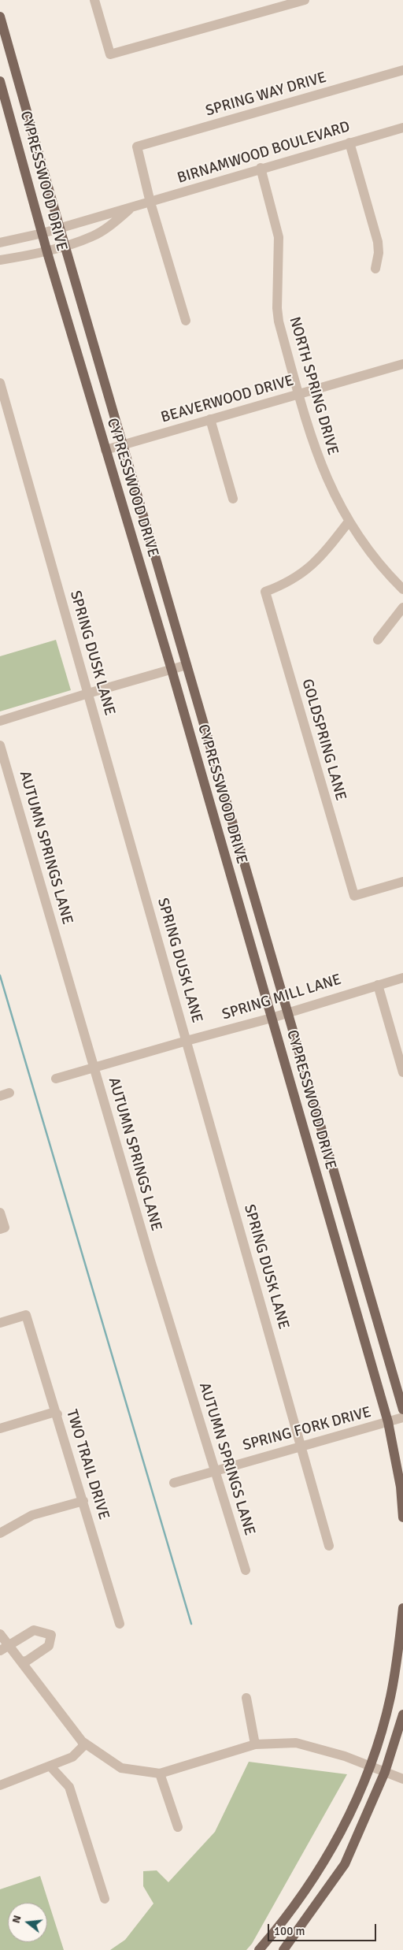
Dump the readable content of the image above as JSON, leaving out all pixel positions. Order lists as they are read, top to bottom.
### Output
{
  "streets": {
    "main road": ["CYPRESSWOOD DRIVE"],
    "street": [
      "SPRING WAY DRIVE",
      "BIRNAMWOOD BOULEVARD",
      "NORTH SPRING DRIVE",
      "BEAVERWOOD DRIVE",
      "SPRING DUSK LANE",
      "GOLDSPRING LANE",
      "AUTUMN SPRINGS LANE",
      "SPRING MILL LANE",
      "SPRING FORK DRIVE",
      "TWO TRAIL DRIVE"
    ]
  },
  "crossings": [
    ["SPRING WAY DRIVE", "BIRNAMWOOD BOULEVARD"],
    ["BIRNAMWOOD BOULEVARD", "CYPRESSWOOD DRIVE"],
    ["BIRNAMWOOD BOULEVARD", "NORTH SPRING DRIVE"],
    ["CYPRESSWOOD DRIVE", "BEAVERWOOD DRIVE"],
    ["CYPRESSWOOD DRIVE", "SPRING MILL LANE"],
    ["CYPRESSWOOD DRIVE", "SPRING FORK DRIVE"],
    ["NORTH SPRING DRIVE", "BEAVERWOOD DRIVE"],
    ["NORTH SPRING DRIVE", "GOLDSPRING LANE"],
    ["SPRING DUSK LANE", "SPRING MILL LANE"],
    ["SPRING DUSK LANE", "SPRING FORK DRIVE"],
    ["AUTUMN SPRINGS LANE", "SPRING MILL LANE"],
    ["AUTUMN SPRINGS LANE", "SPRING FORK DRIVE"]
  ],
  "scale_bar": "100 m",
  "north": "left"
}
